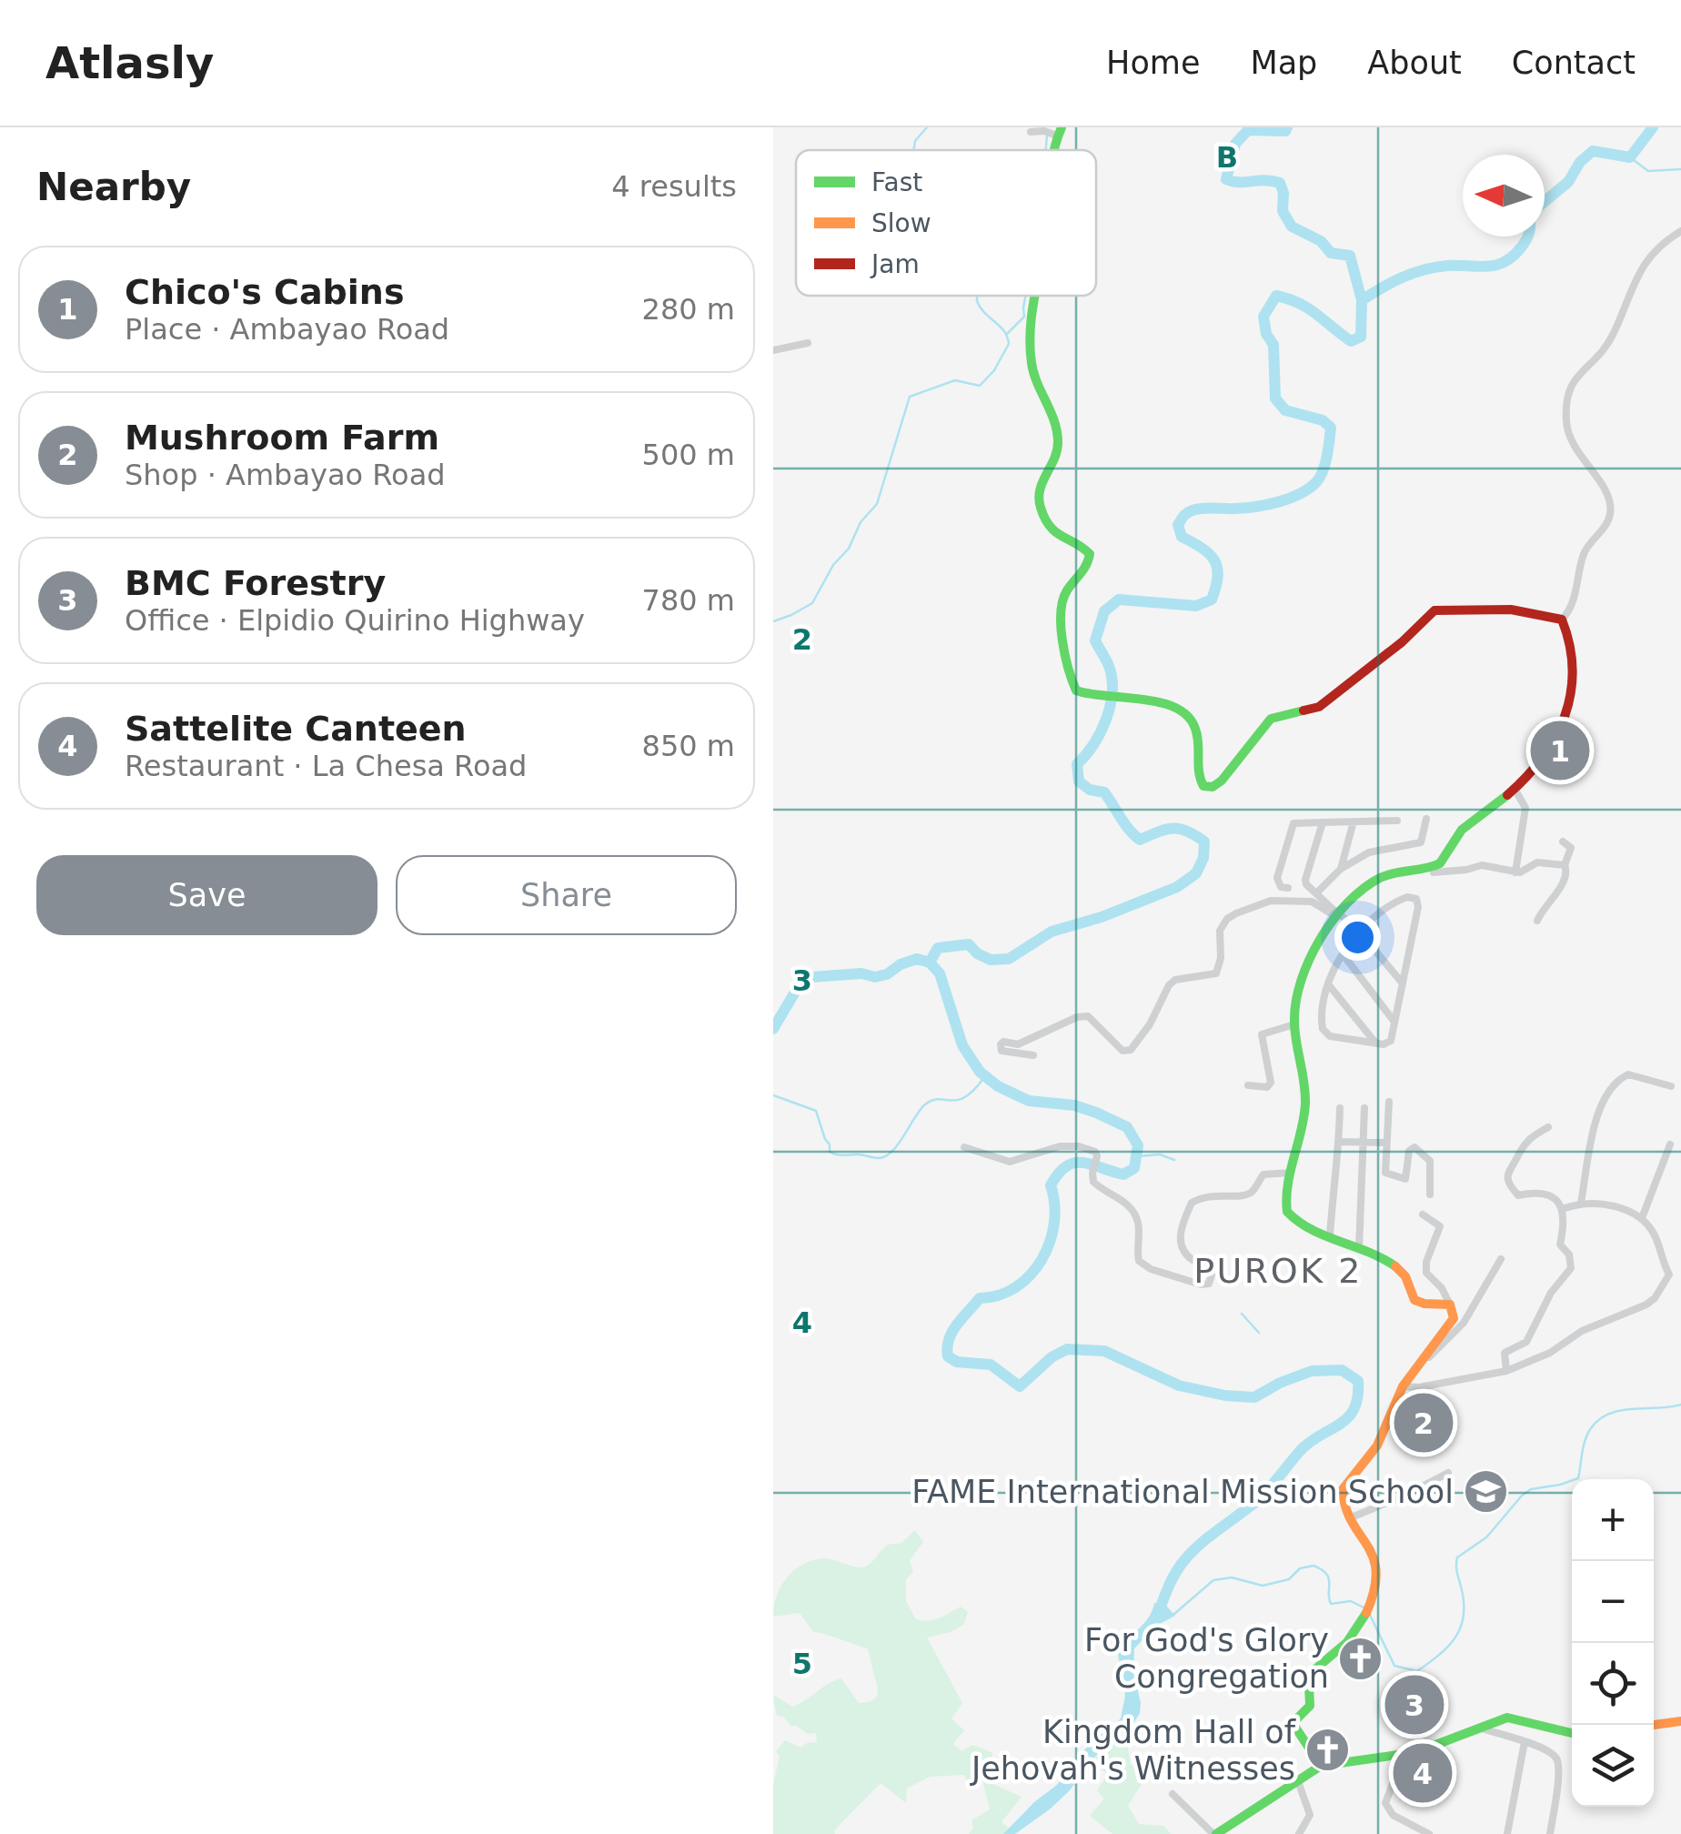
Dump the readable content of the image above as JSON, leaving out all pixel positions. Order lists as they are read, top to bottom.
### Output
{
  "districts": ["PUROK 2"],
  "places": {
    "school or university": ["FAME International Mission School"],
    "church": ["For God's Glory Congregation", "Kingdom Hall of Jehovah's Witnesses"]
  },
  "legend": ["Fast", "Slow", "Jam"],
  "north": "left",
  "page": {
    "header": "Atlasly",
    "nav": [
      "Home",
      "Map",
      "About",
      "Contact"
    ],
    "heading": ["Nearby", "4 results"],
    "list": [
      {
        "mark": "1",
        "name": "Chico's Cabins",
        "note": "Place · Ambayao Road",
        "value": "280 m"
      },
      {
        "mark": "2",
        "name": "Mushroom Farm",
        "note": "Shop · Ambayao Road",
        "value": "500 m"
      },
      {
        "mark": "3",
        "name": "BMC Forestry",
        "note": "Office · Elpidio Quirino Highway",
        "value": "780 m"
      },
      {
        "mark": "4",
        "name": "Sattelite Canteen",
        "note": "Restaurant · La Chesa Road",
        "value": "850 m"
      }
    ],
    "pins": [
      "1",
      "2",
      "3",
      "4"
    ],
    "buttons": ["Save", "Share"],
    "map_buttons": ["+", "−"]
  },
  "grid": {
    "columns": ["B"],
    "rows": [
      "2",
      "3",
      "4",
      "5"
    ]
  }
}
